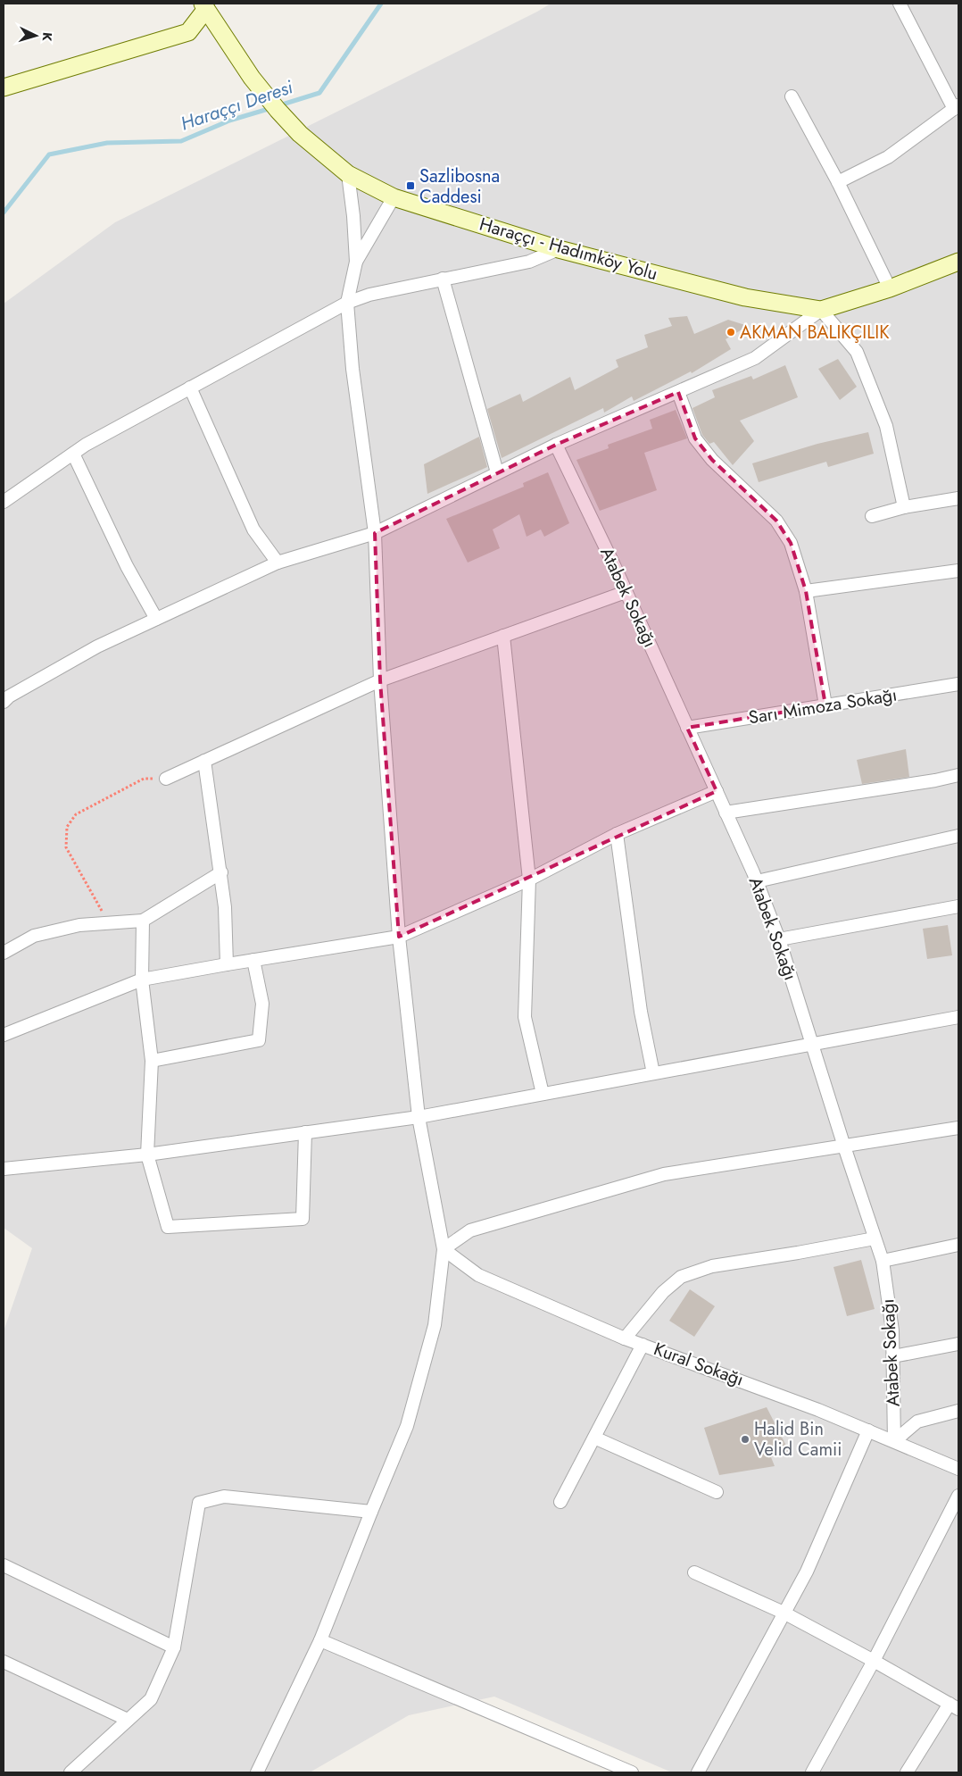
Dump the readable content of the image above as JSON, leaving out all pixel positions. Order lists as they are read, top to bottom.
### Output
{
  "streets": {
    "main road": ["Haraççı - Hadımköy Yolu"],
    "street": ["Atabek Sokağı", "Sarı Mimoza Sokağı", "Kural Sokağı"]
  },
  "crossings": [
    ["Atabek Sokağı", "Sarı Mimoza Sokağı"],
    ["Atabek Sokağı", "Kural Sokağı"]
  ],
  "water": ["Haraççı Deresi"],
  "places": {
    "transit": ["Sazlibosna Caddesi"],
    "other": ["AKMAN BALIKÇILIK", "Halid Bin Velid Camii"]
  },
  "north": "right"
}
